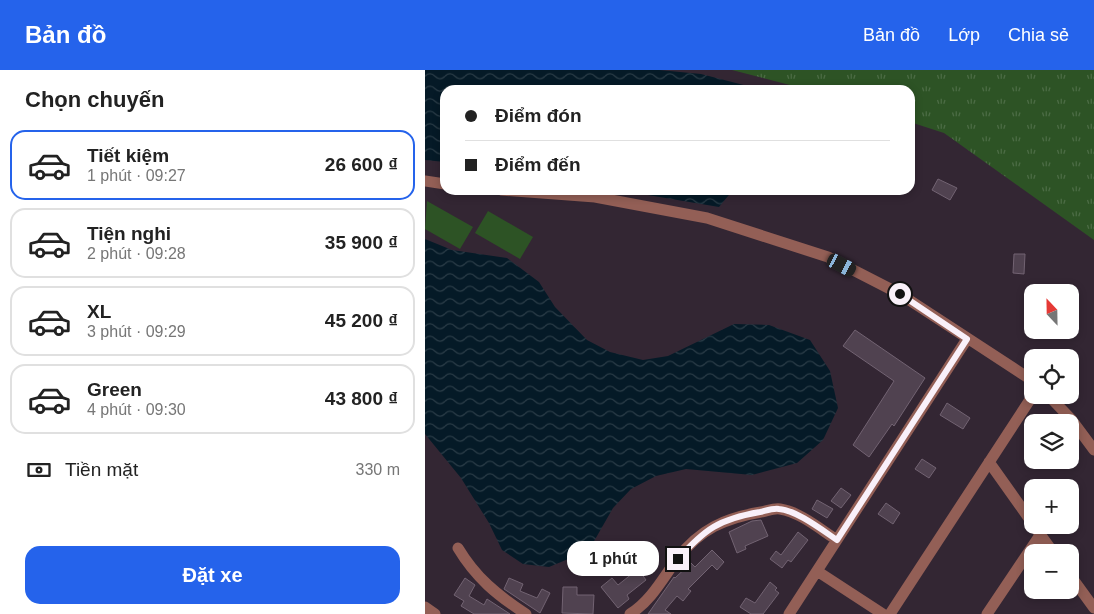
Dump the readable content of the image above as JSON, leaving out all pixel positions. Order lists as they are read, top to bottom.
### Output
{
  "north": "top",
  "page": {
    "header": "Bản đồ",
    "nav": ["Bản đồ", "Lớp", "Chia sẻ"],
    "heading": "Chọn chuyến",
    "banner": ["Điểm đón", "Điểm đến"],
    "list": [
      {
        "name": "Tiết kiệm",
        "note": "1 phút · 09:27",
        "value": "26 600 ₫"
      },
      {
        "name": "Tiện nghi",
        "note": "2 phút · 09:28",
        "value": "35 900 ₫"
      },
      {
        "name": "XL",
        "note": "3 phút · 09:29",
        "value": "45 200 ₫"
      },
      {
        "name": "Green",
        "note": "4 phút · 09:30",
        "value": "43 800 ₫"
      }
    ],
    "map_buttons": ["+", "−"],
    "pay": ["Tiền mặt", "330 m"],
    "buttons": "Đặt xe",
    "bubble": "1 phút"
  }
}
